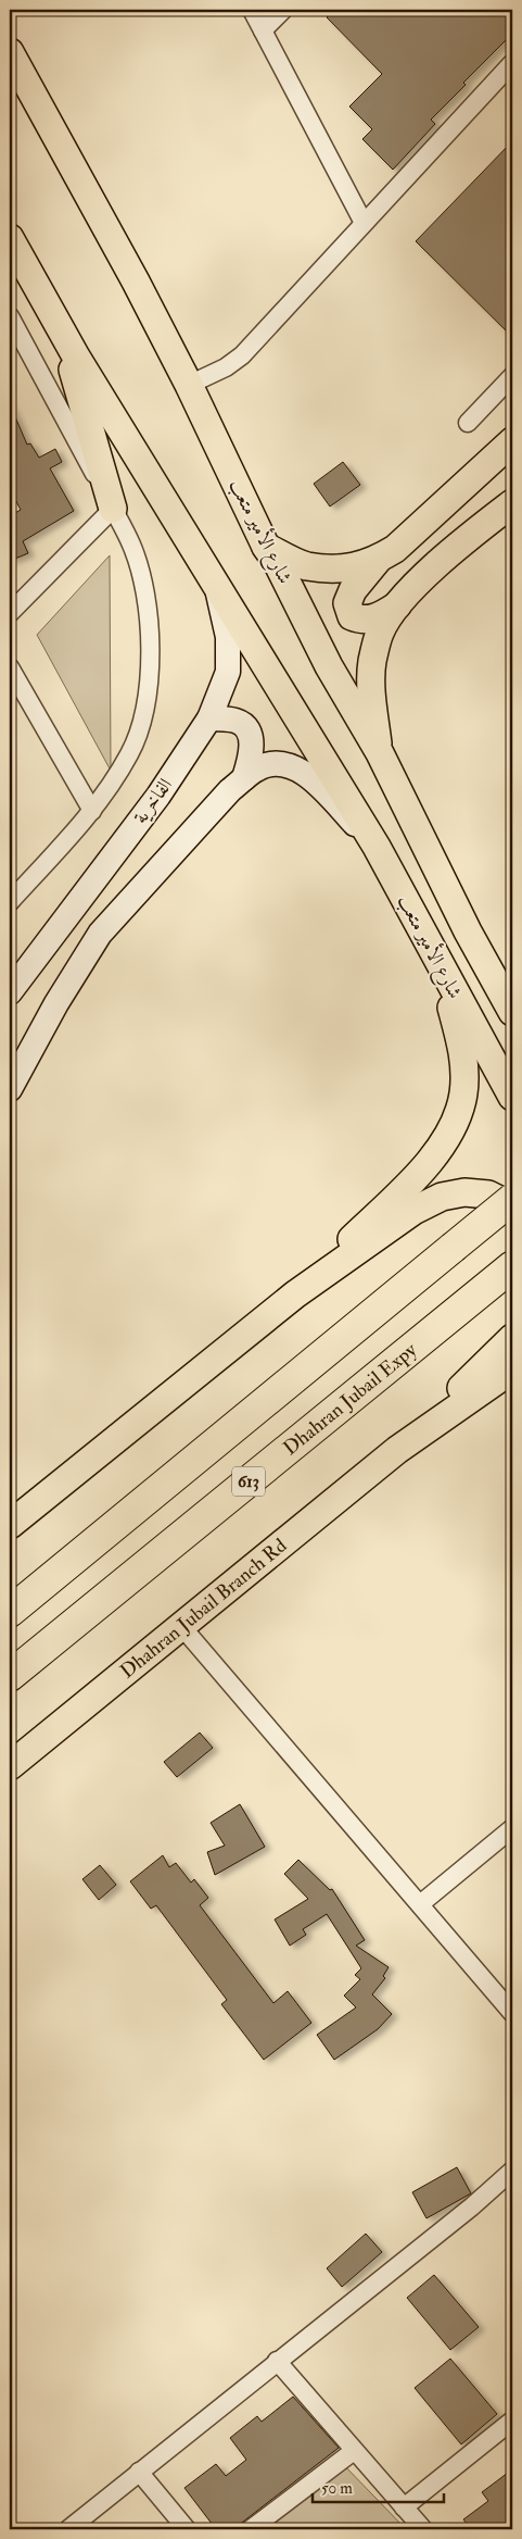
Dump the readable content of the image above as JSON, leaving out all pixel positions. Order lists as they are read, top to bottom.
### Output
{
  "streets": {
    "highway": ["Dhahran Jubail Expy", "613"],
    "main road": ["شارع الأمير متعب", "Dhahran Jubail Branch Rd"],
    "street": ["الفاخرية"]
  },
  "crossings": [
    ["شارع الأمير متعب", "الفاخرية"]
  ],
  "scale_bar": "50 m"
}
